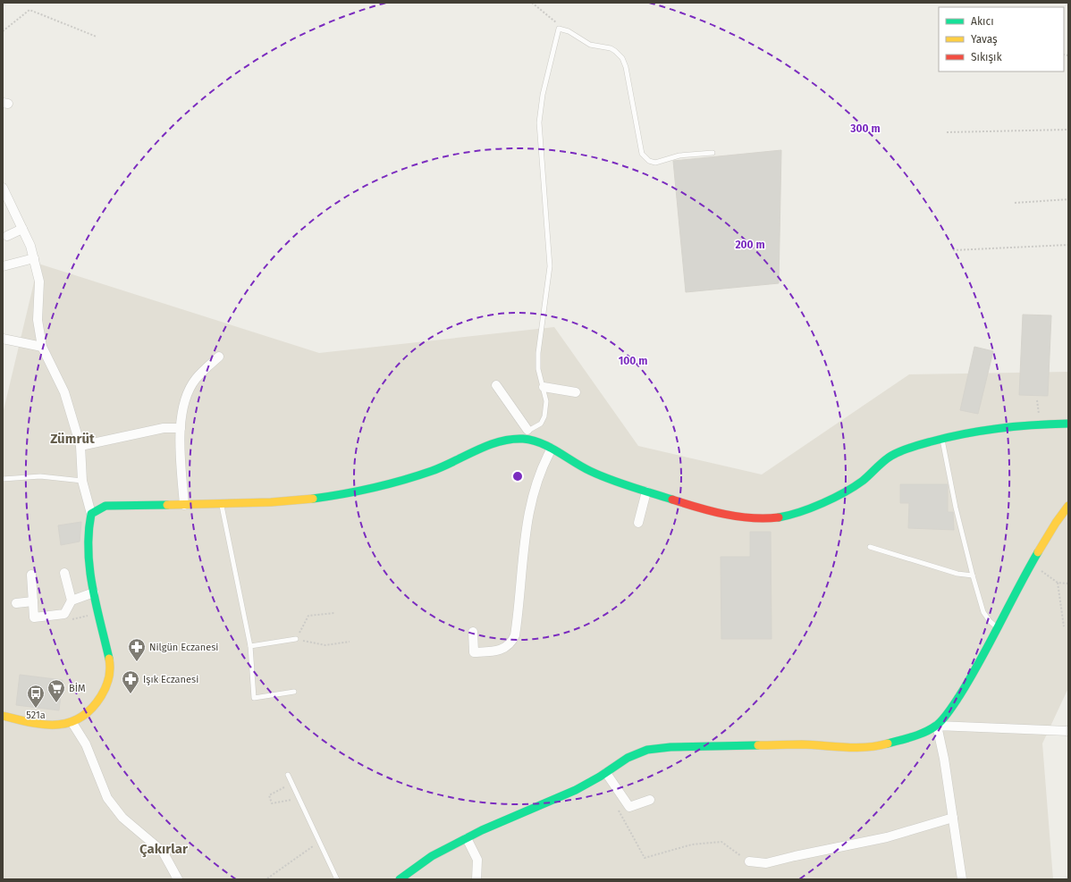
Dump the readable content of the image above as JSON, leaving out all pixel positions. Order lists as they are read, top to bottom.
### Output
{
  "districts": ["Zümrüt", "Çakırlar"],
  "places": {
    "pharmacy": ["Nilgün Eczanesi", "Işık Eczanesi"],
    "supermarket": ["BİM"],
    "bus stop": ["521a"]
  },
  "legend": ["Akıcı", "Yavaş", "Sıkışık"],
  "rings": ["300 m", "200 m", "100 m"]
}
